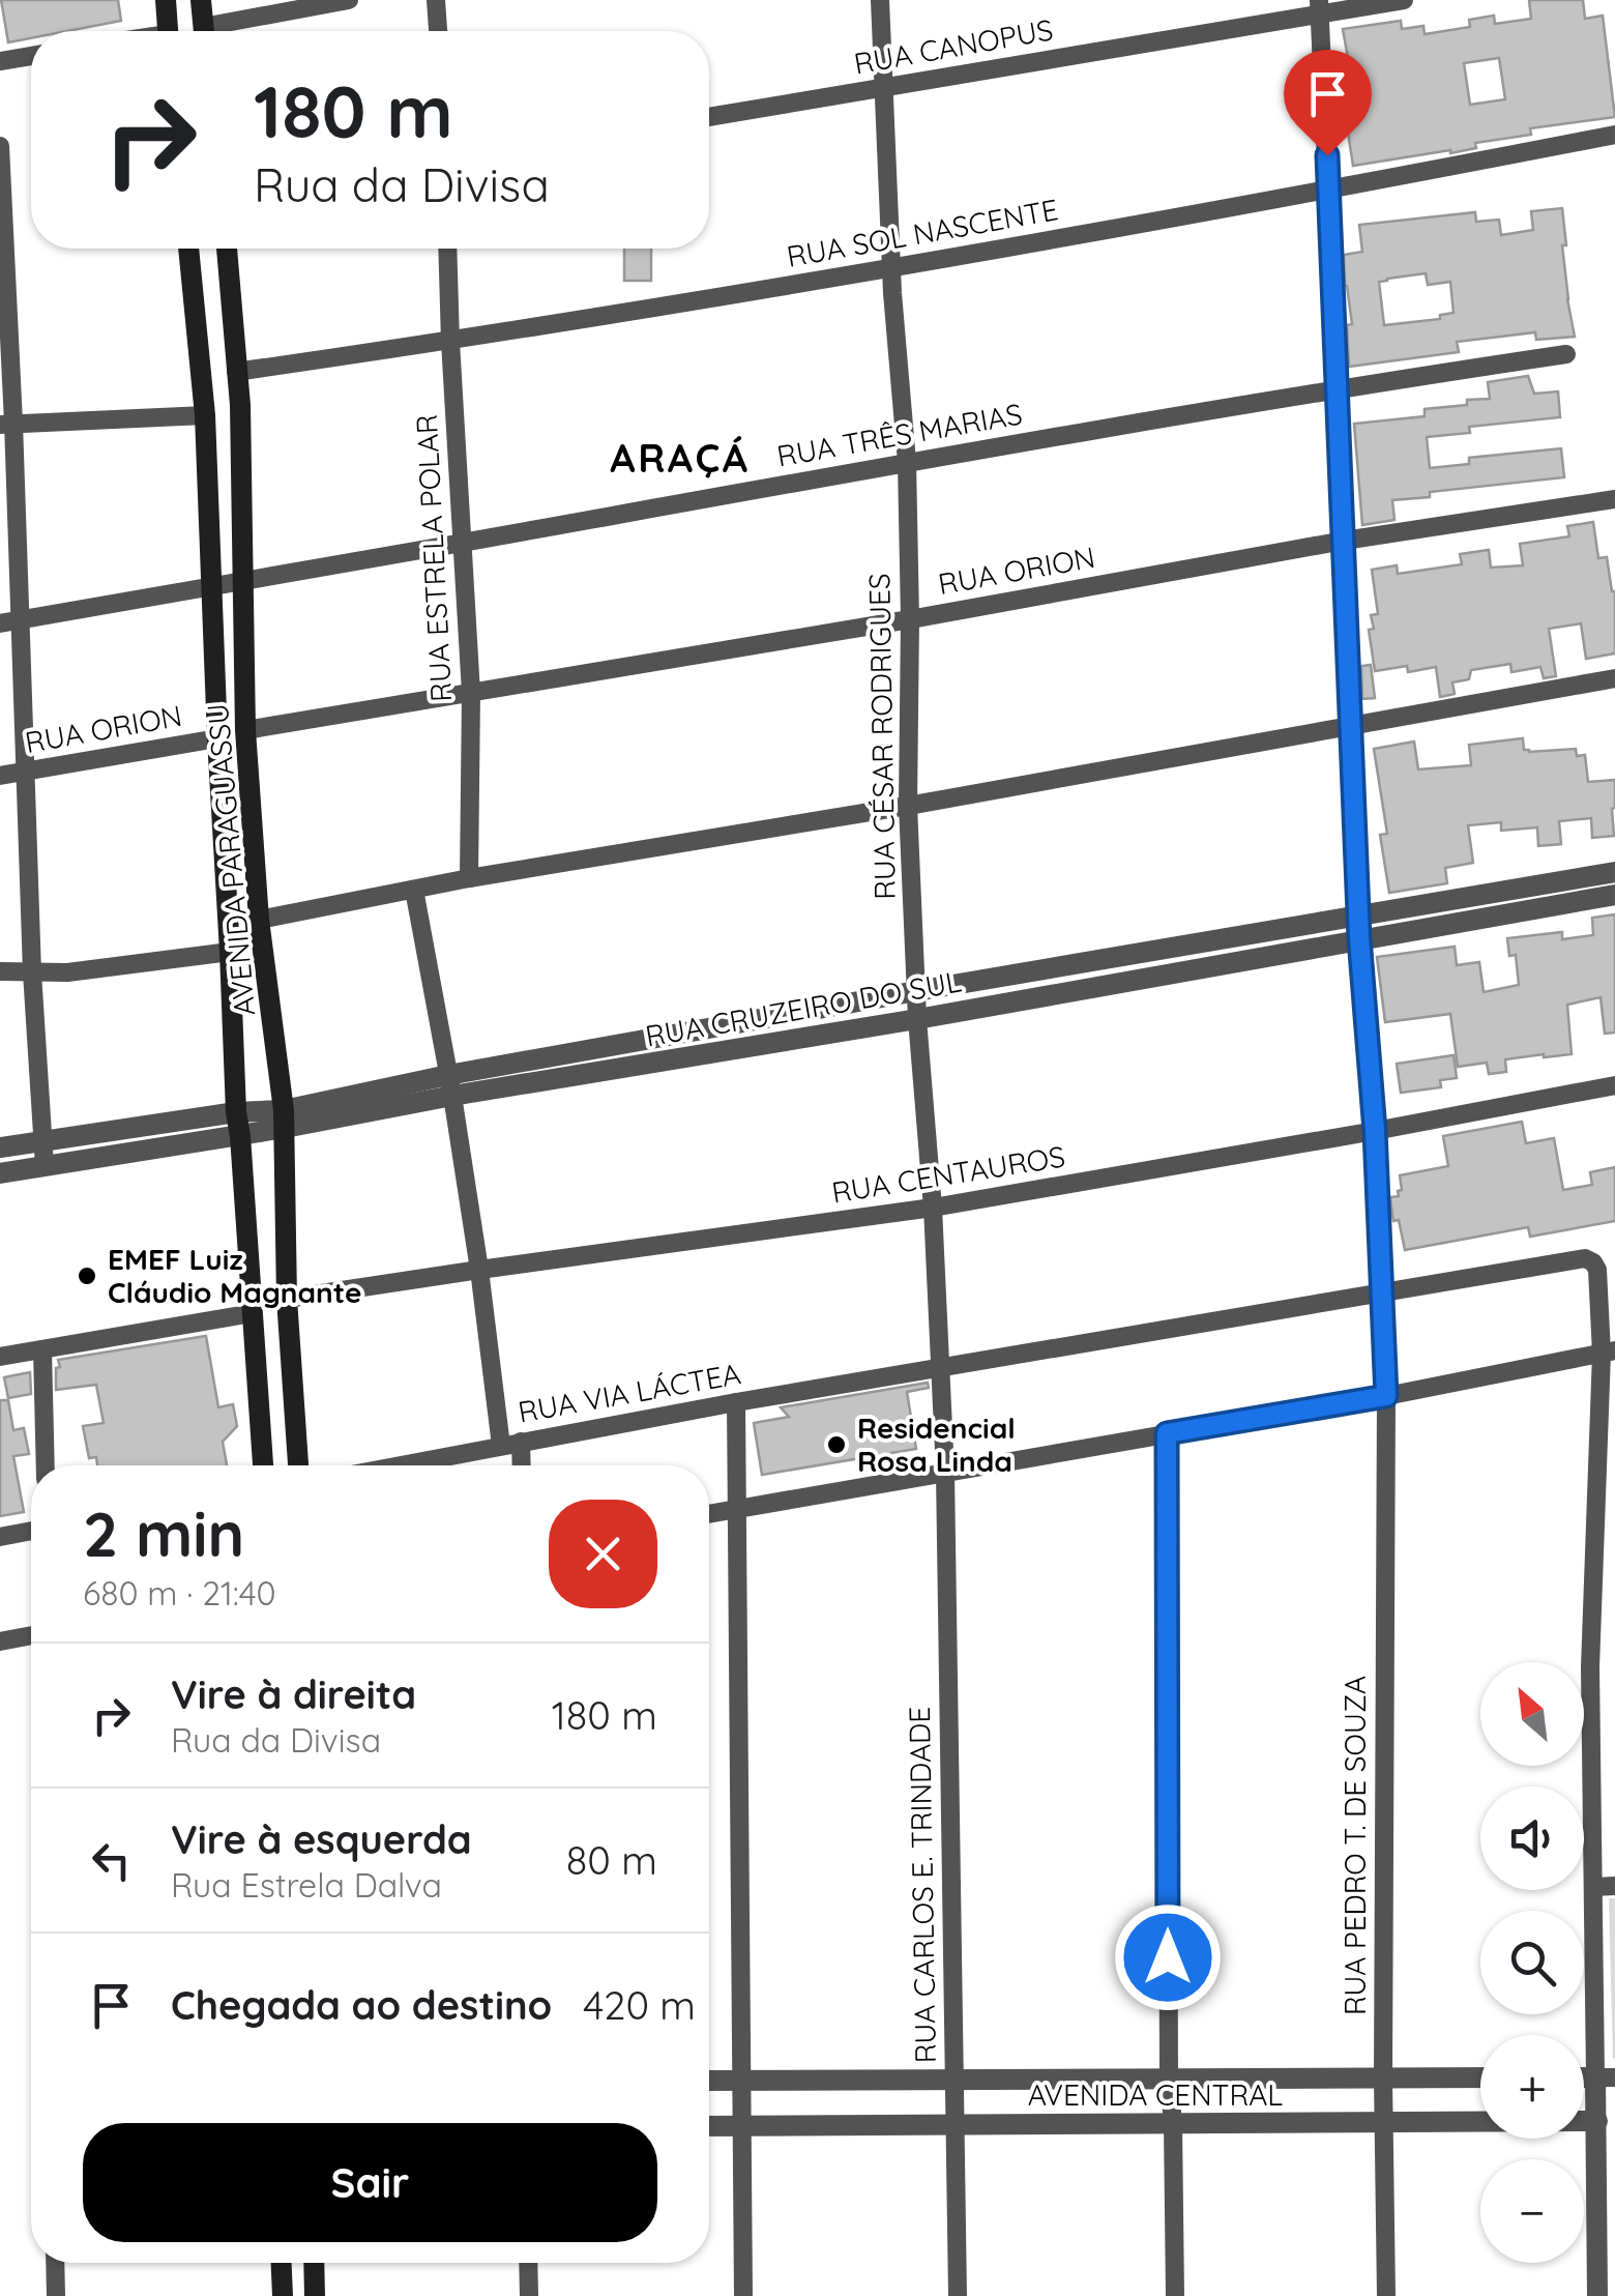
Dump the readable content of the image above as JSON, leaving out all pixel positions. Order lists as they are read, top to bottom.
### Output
{
  "streets": {
    "main road": ["AVENIDA PARAGUASSU"],
    "street": [
      "RUA CANOPUS",
      "RUA SOL NASCENTE",
      "RUA TRÊS MARIAS",
      "RUA ESTRELA POLAR",
      "RUA ORION",
      "RUA CÉSAR RODRIGUES",
      "RUA CRUZEIRO DO SUL",
      "RUA CENTAUROS",
      "RUA VIA LÁCTEA",
      "RUA PEDRO T. DE SOUZA",
      "RUA CARLOS E. TRINDADE",
      "AVENIDA CENTRAL"
    ]
  },
  "crossings": [
    ["RUA CANOPUS", "RUA CÉSAR RODRIGUES"],
    ["RUA CANOPUS", "RUA PEDRO T. DE SOUZA"],
    ["RUA SOL NASCENTE", "RUA ESTRELA POLAR"],
    ["RUA SOL NASCENTE", "RUA CÉSAR RODRIGUES"],
    ["RUA SOL NASCENTE", "AVENIDA PARAGUASSU"],
    ["RUA SOL NASCENTE", "RUA PEDRO T. DE SOUZA"],
    ["RUA TRÊS MARIAS", "RUA ESTRELA POLAR"],
    ["RUA TRÊS MARIAS", "RUA CÉSAR RODRIGUES"],
    ["RUA TRÊS MARIAS", "AVENIDA PARAGUASSU"],
    ["RUA TRÊS MARIAS", "RUA PEDRO T. DE SOUZA"],
    ["RUA ESTRELA POLAR", "RUA ORION"],
    ["RUA ORION", "RUA CÉSAR RODRIGUES"],
    ["RUA ORION", "AVENIDA PARAGUASSU"],
    ["RUA ORION", "RUA PEDRO T. DE SOUZA"],
    ["RUA CÉSAR RODRIGUES", "RUA CRUZEIRO DO SUL"],
    ["RUA CÉSAR RODRIGUES", "RUA CENTAUROS"],
    ["RUA CÉSAR RODRIGUES", "RUA VIA LÁCTEA"],
    ["RUA CÉSAR RODRIGUES", "RUA CARLOS E. TRINDADE"],
    ["AVENIDA PARAGUASSU", "RUA CRUZEIRO DO SUL"],
    ["AVENIDA PARAGUASSU", "RUA CENTAUROS"],
    ["RUA CRUZEIRO DO SUL", "RUA PEDRO T. DE SOUZA"],
    ["RUA CENTAUROS", "RUA PEDRO T. DE SOUZA"],
    ["RUA VIA LÁCTEA", "RUA PEDRO T. DE SOUZA"],
    ["RUA PEDRO T. DE SOUZA", "AVENIDA CENTRAL"],
    ["RUA CARLOS E. TRINDADE", "AVENIDA CENTRAL"]
  ],
  "districts": ["ARAÇÁ"],
  "places": ["EMEF Luiz Cláudio Magnante", "Residencial Rosa Linda"],
  "north": "top left",
  "page": {
    "turn": ["180 m", "Rua da Divisa"],
    "heading": ["2 min", "680 m · 21:40"],
    "list": [
      {
        "name": "Vire à direita",
        "note": "Rua da Divisa",
        "value": "180 m"
      },
      {
        "name": "Vire à esquerda",
        "note": "Rua Estrela Dalva",
        "value": "80 m"
      },
      {
        "name": "Chegada ao destino",
        "value": "420 m"
      }
    ],
    "map_buttons": ["+", "−"],
    "buttons": "Sair"
  }
}
